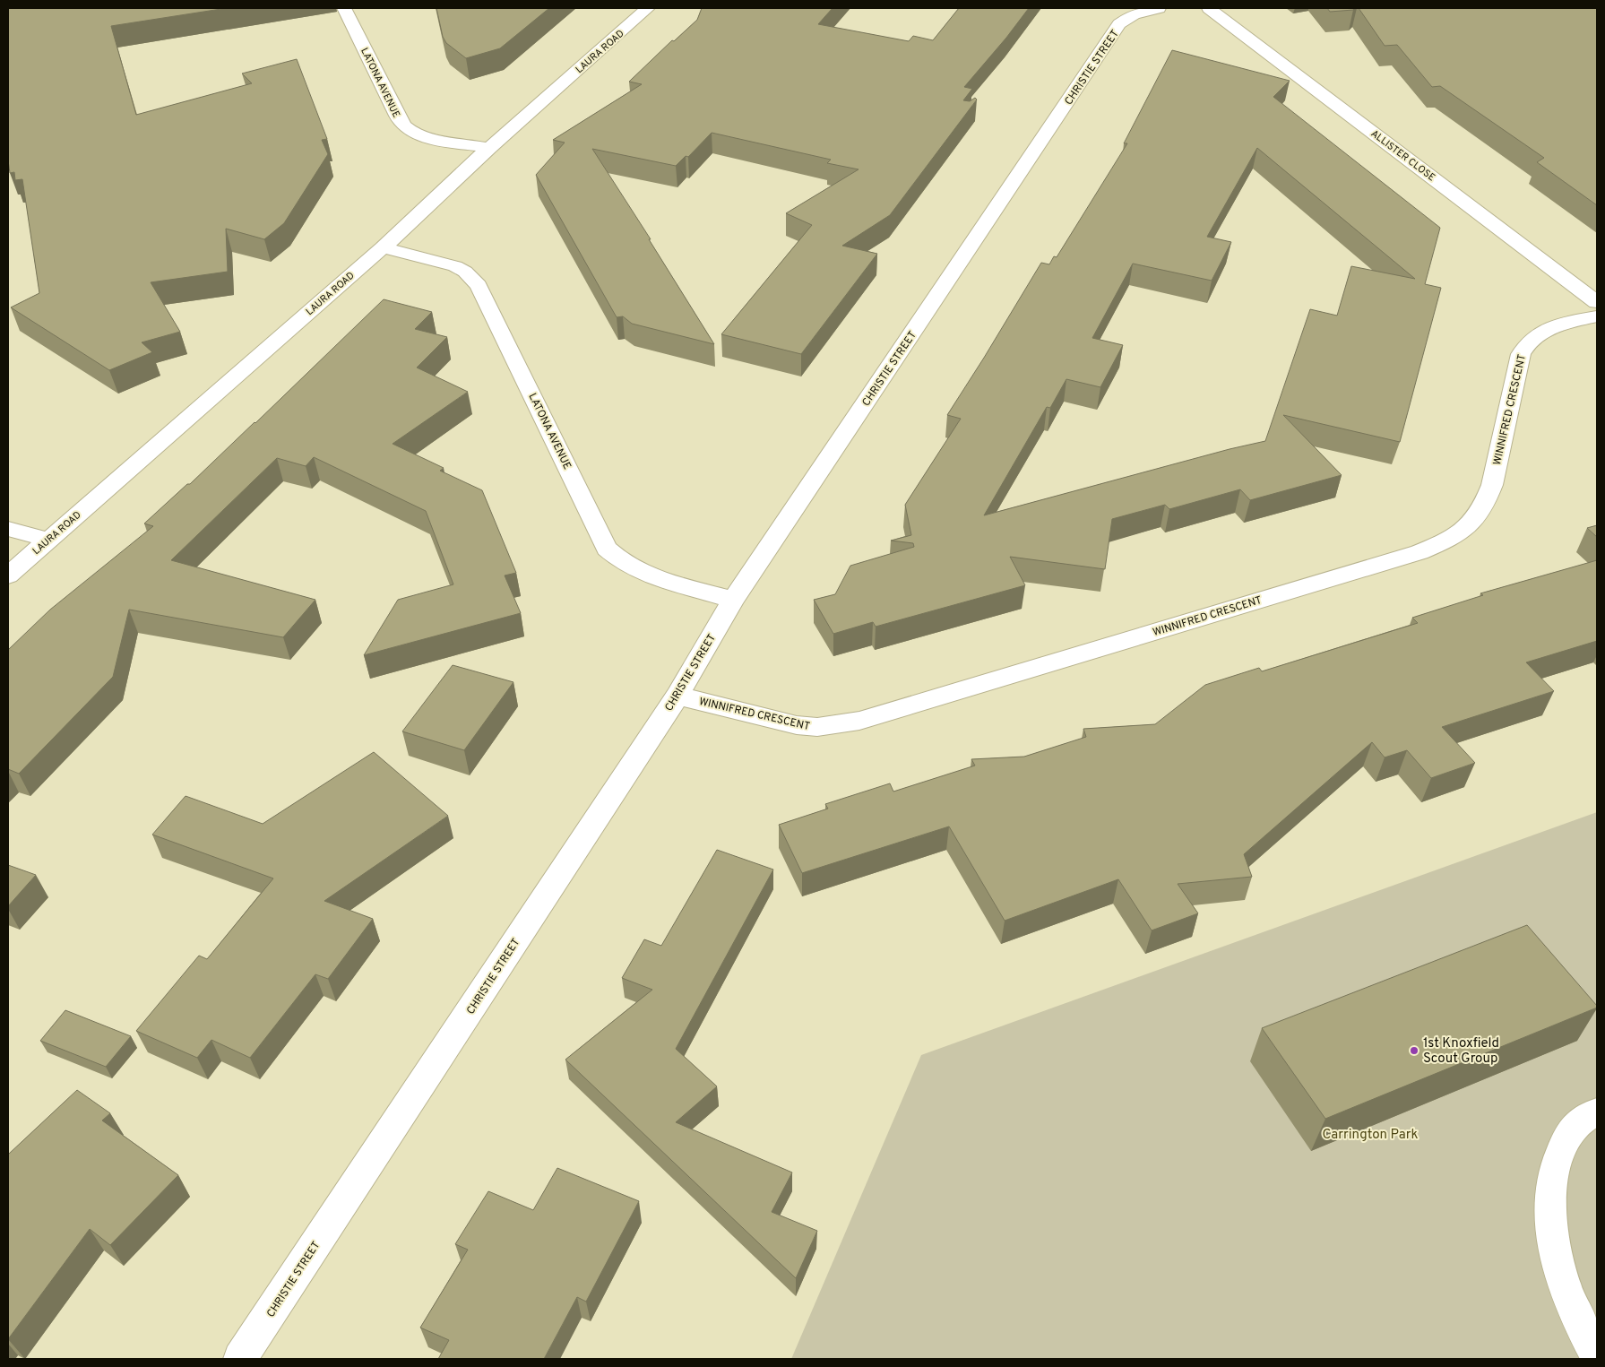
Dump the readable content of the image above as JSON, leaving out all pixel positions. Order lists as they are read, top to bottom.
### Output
{
  "streets": {
    "street": [
      "LAURA ROAD",
      "CHRISTIE STREET",
      "LATONA AVENUE",
      "ALLISTER CLOSE",
      "WINNIFRED CRESCENT"
    ]
  },
  "crossings": [
    ["LAURA ROAD", "LATONA AVENUE"],
    ["CHRISTIE STREET", "LATONA AVENUE"],
    ["CHRISTIE STREET", "WINNIFRED CRESCENT"]
  ],
  "parks": ["Carrington Park"],
  "places": ["1st Knoxfield Scout Group"]
}
